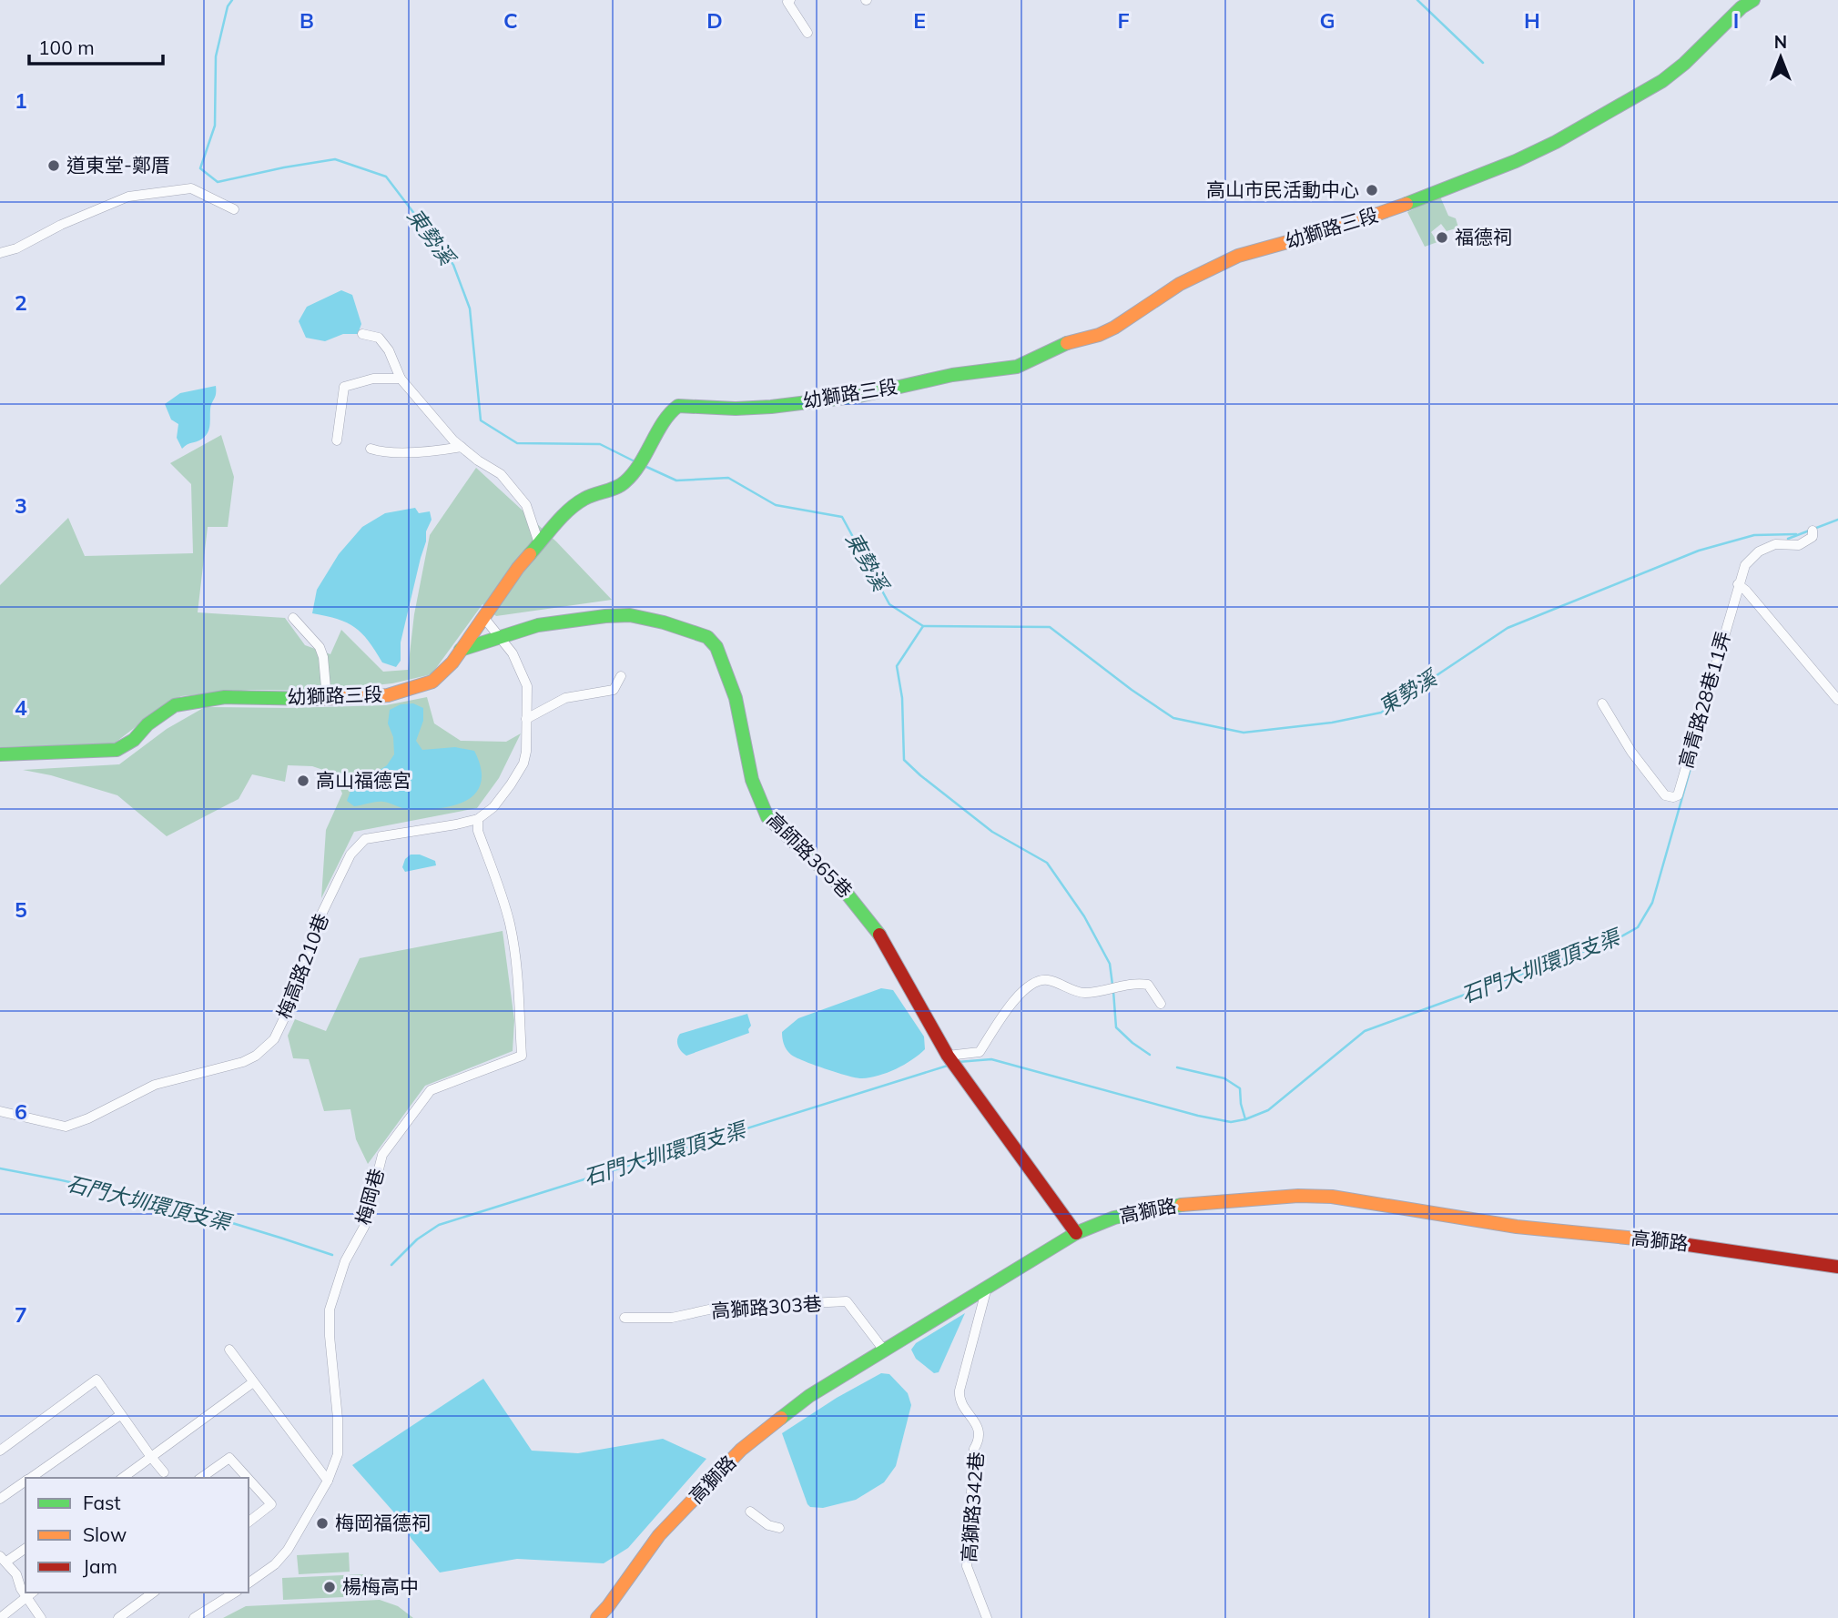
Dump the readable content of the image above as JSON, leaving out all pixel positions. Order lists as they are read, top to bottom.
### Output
{
  "streets": {
    "street": [
      "幼獅路三段",
      "高青路28巷11弄",
      "高師路365巷",
      "梅高路210巷",
      "梅岡巷",
      "高獅路",
      "高獅路303巷",
      "高獅路342巷"
    ]
  },
  "crossings": [
    ["幼獅路三段", "高師路365巷"],
    ["高師路365巷", "高獅路"],
    ["梅高路210巷", "梅岡巷"],
    ["高獅路", "高獅路303巷"],
    ["高獅路", "高獅路342巷"]
  ],
  "water": ["東勢溪", "石門大圳環頂支渠"],
  "places": [
    "道東堂-鄭厝",
    "高山市民活動中心",
    "福德祠",
    "高山福德宮",
    "梅岡福德祠",
    "楊梅高中"
  ],
  "legend": ["Fast", "Slow", "Jam"],
  "scale_bar": "100 m",
  "north": "top",
  "grid": {
    "columns": [
      "B",
      "C",
      "D",
      "E",
      "F",
      "G",
      "H",
      "I"
    ],
    "rows": [
      "1",
      "2",
      "3",
      "4",
      "5",
      "6",
      "7"
    ]
  }
}
